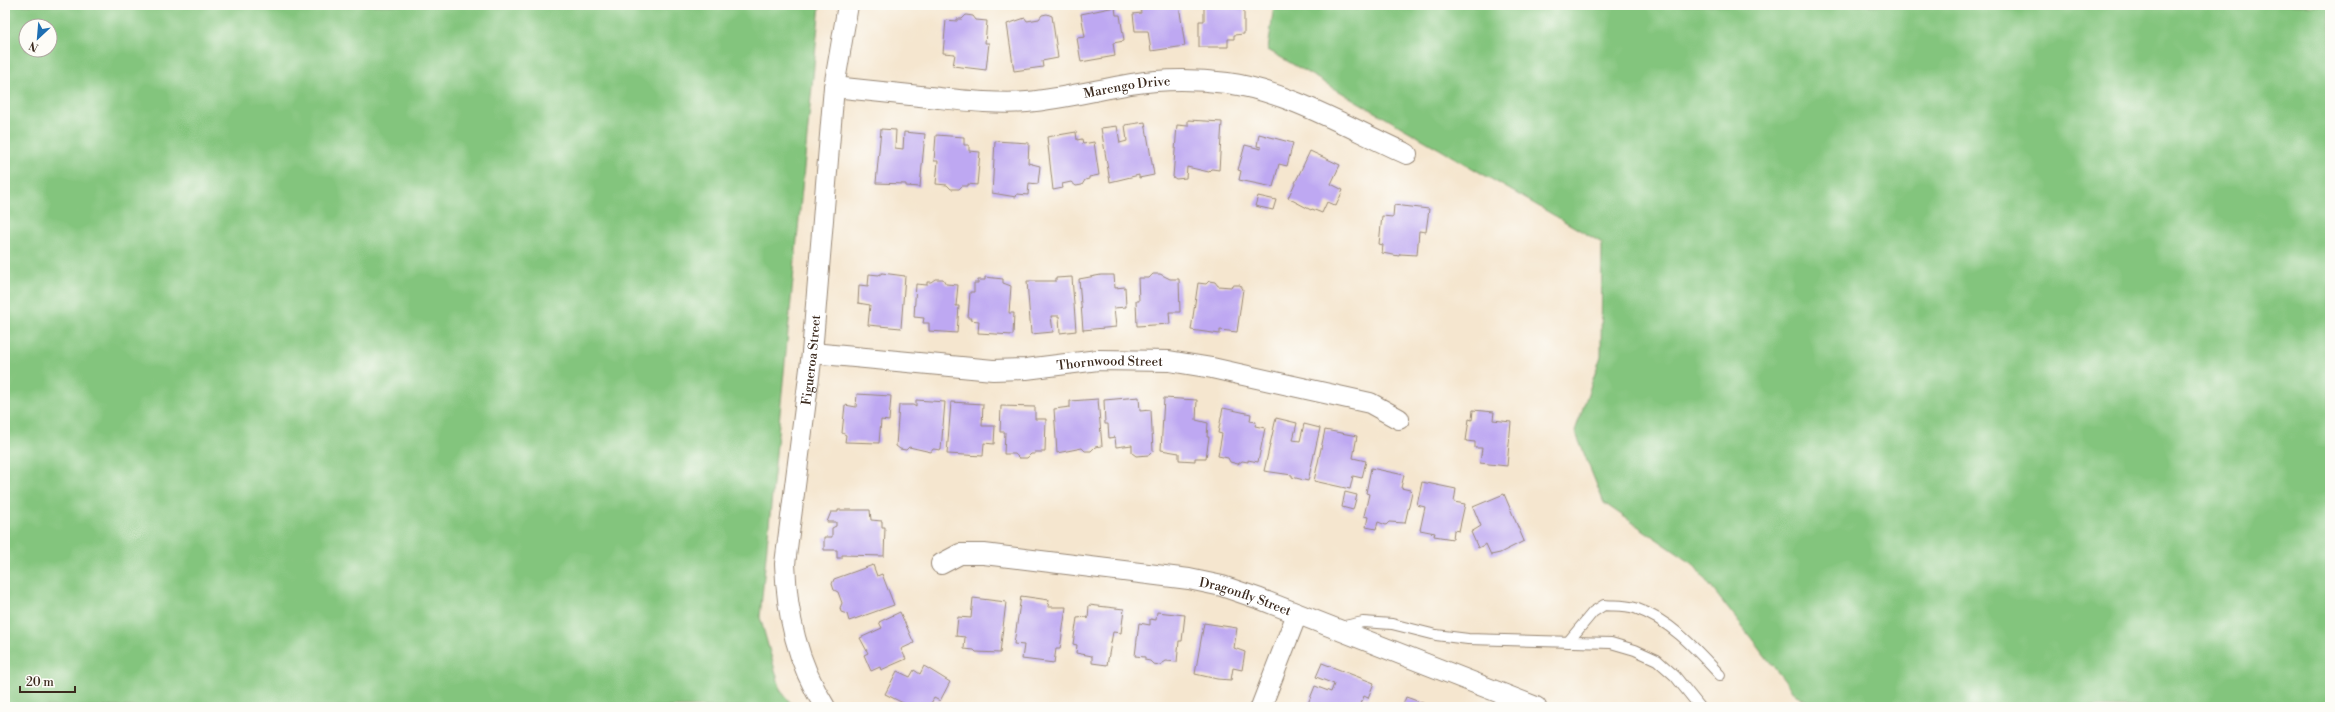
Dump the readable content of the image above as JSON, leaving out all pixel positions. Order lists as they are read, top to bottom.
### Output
{
  "streets": {
    "street": [
      "Marengo Drive",
      "Figueroa Street",
      "Thornwood Street",
      "Dragonfly Street"
    ]
  },
  "crossings": [
    ["Marengo Drive", "Figueroa Street"],
    ["Figueroa Street", "Thornwood Street"]
  ],
  "scale_bar": "20 m",
  "north": "bottom left"
}
